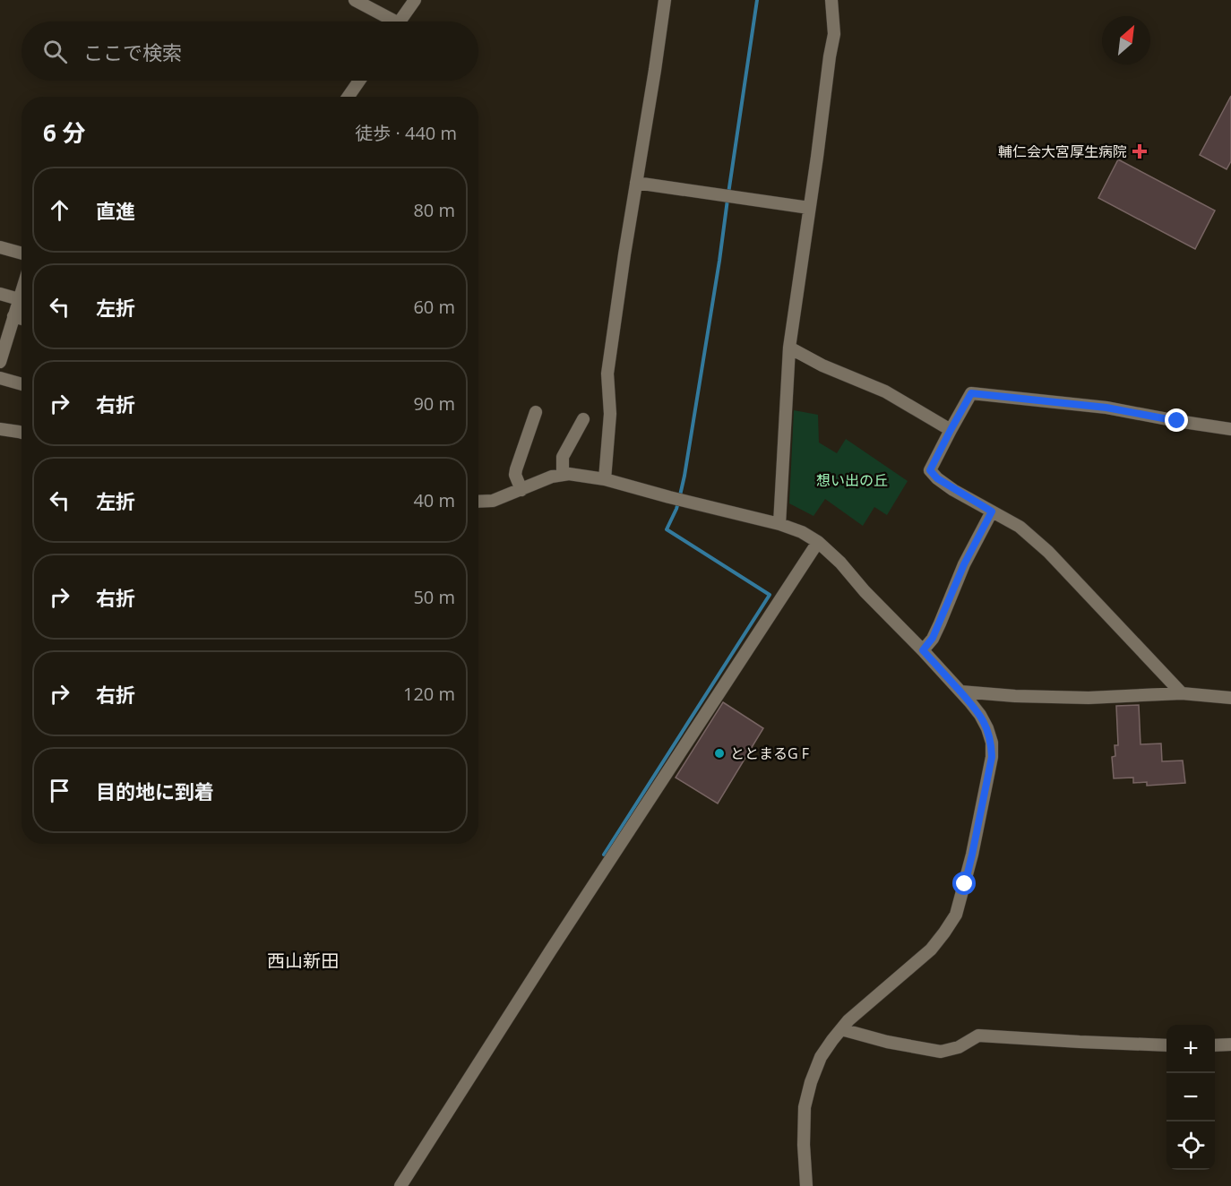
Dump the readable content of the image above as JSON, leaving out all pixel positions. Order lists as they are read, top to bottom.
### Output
{
  "districts": ["西山新田"],
  "parks": ["想い出の丘"],
  "places": {
    "health": ["輔仁会大宮厚生病院"],
    "other": ["ととまるG F"]
  },
  "north": "top right",
  "page": {
    "search": "ここで検索",
    "heading": ["6 分", "徒歩 · 440 m"],
    "list": [
      ["直進", "80 m"],
      ["左折", "60 m"],
      ["右折", "90 m"],
      ["左折", "40 m"],
      ["右折", "50 m"],
      ["右折", "120 m"],
      "目的地に到着"
    ],
    "map_buttons": ["+", "−"]
  }
}
